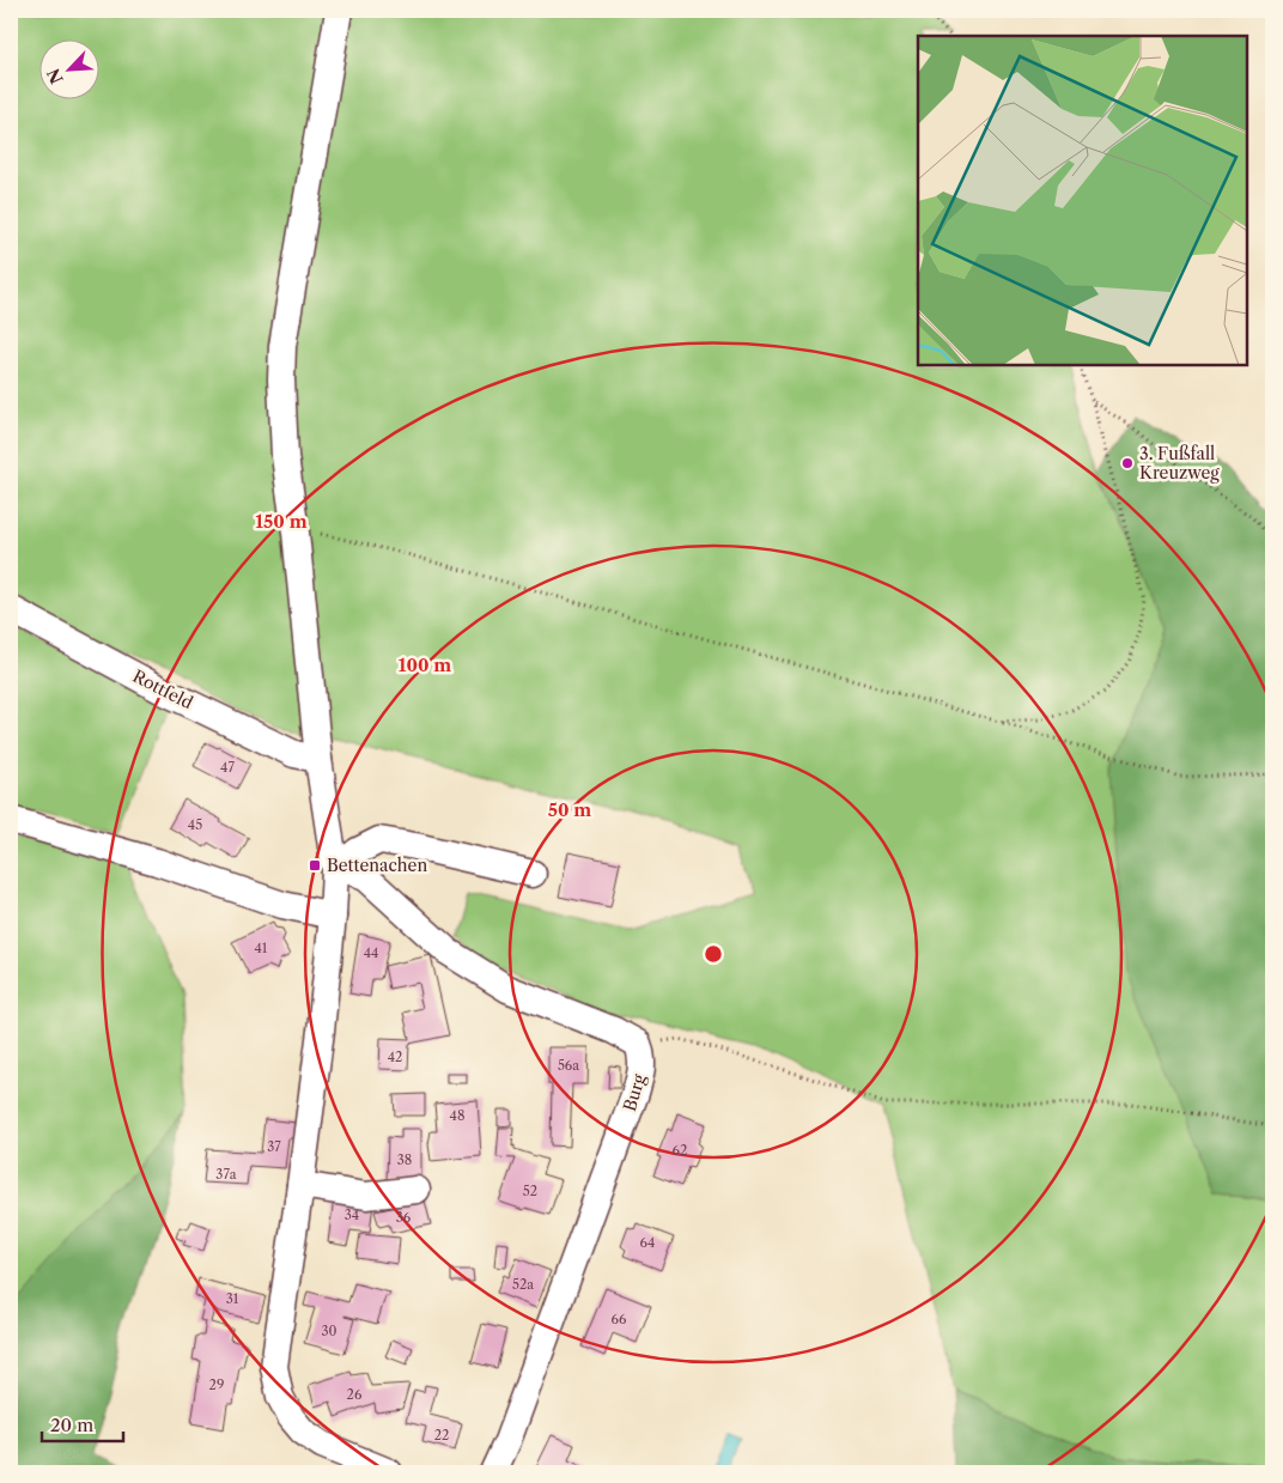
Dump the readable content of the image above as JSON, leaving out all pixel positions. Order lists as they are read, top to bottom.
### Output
{
  "streets": {
    "street": ["Rottfeld", "Burg"]
  },
  "places": {
    "other": ["3. Fußfall Kreuzweg"],
    "transit": ["Bettenachen"]
  },
  "house_numbers": [
    "47",
    "45",
    "41",
    "44",
    "42",
    "56a",
    "48",
    "37",
    "62",
    "38",
    "37a",
    "52",
    "34",
    "36",
    "64",
    "52a",
    "31",
    "66",
    "30",
    "29",
    "26",
    "22"
  ],
  "scale_bar": "20 m",
  "north": "bottom left",
  "rings": ["150 m", "100 m", "50 m"]
}
